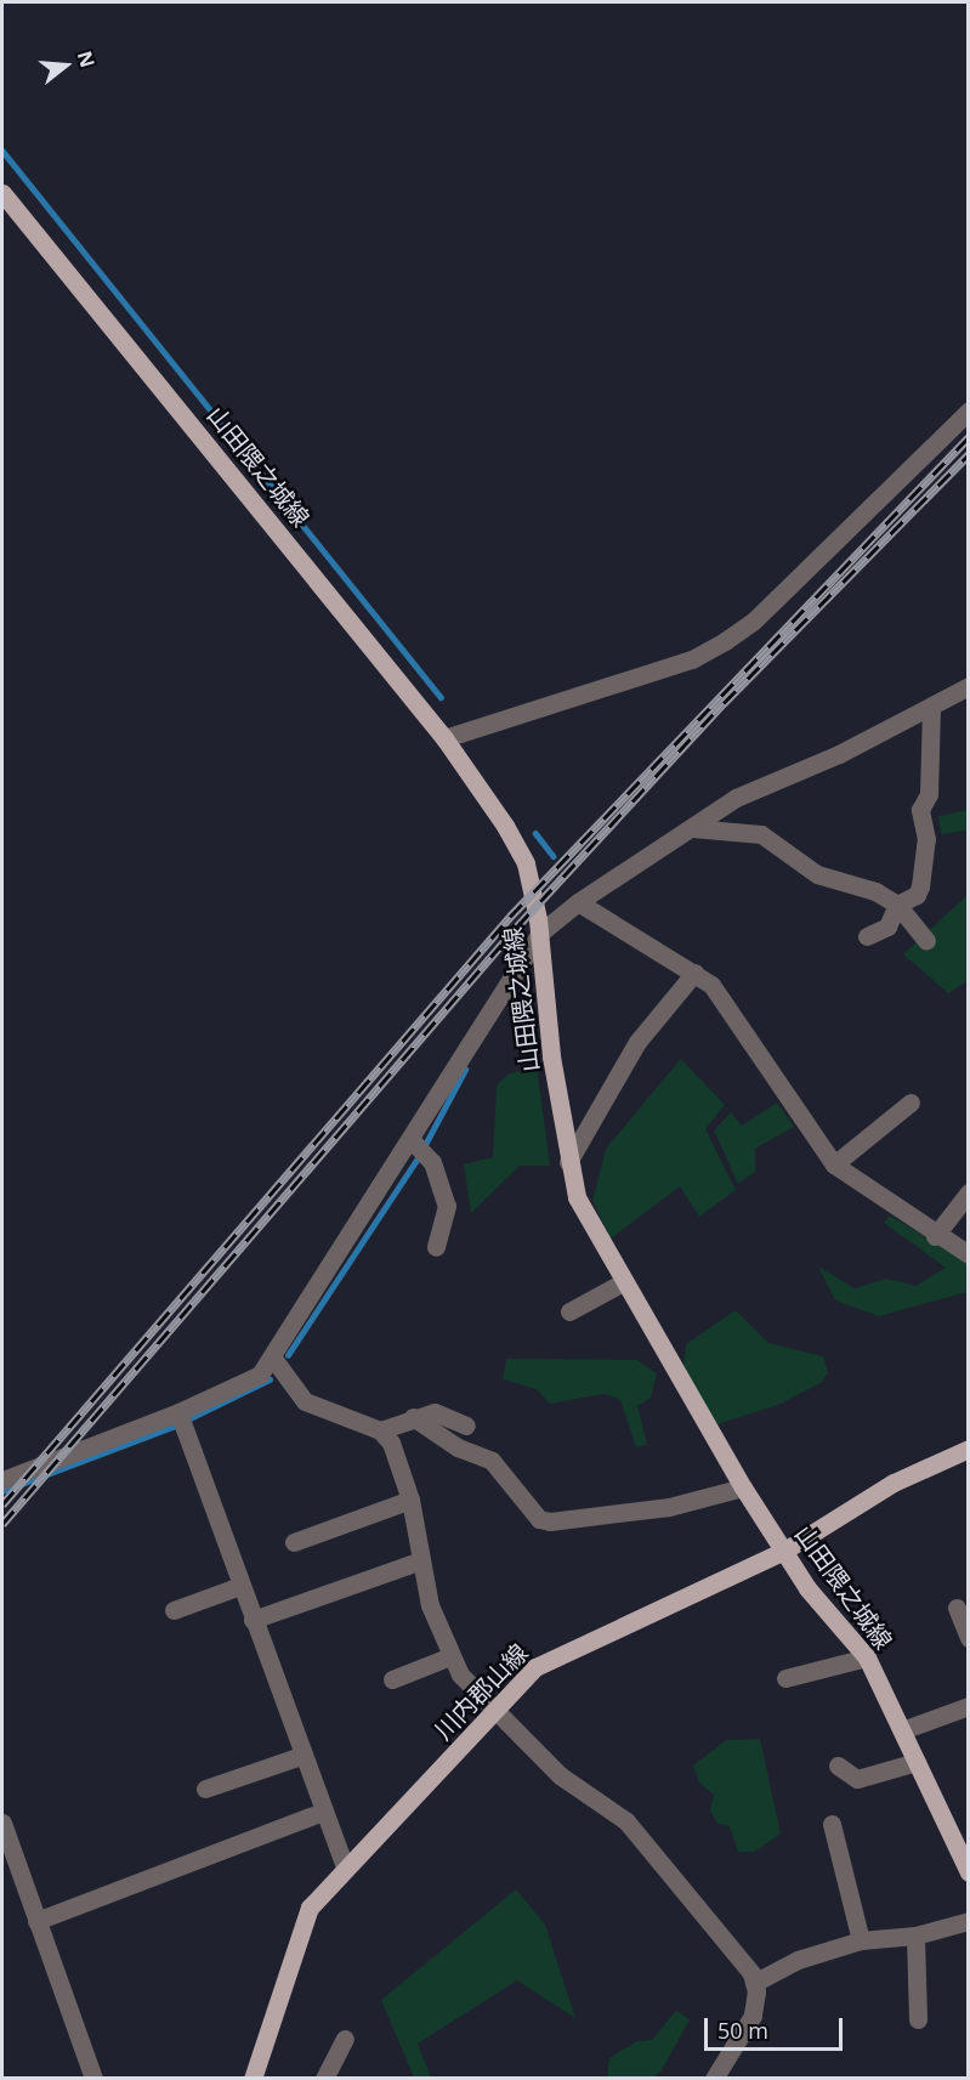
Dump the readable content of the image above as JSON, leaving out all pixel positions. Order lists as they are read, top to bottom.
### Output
{
  "streets": {
    "main road": ["山田隈之城線", "川内郡山線"]
  },
  "crossings": [
    ["山田隈之城線", "川内郡山線"]
  ],
  "scale_bar": "50 m",
  "north": "right"
}
